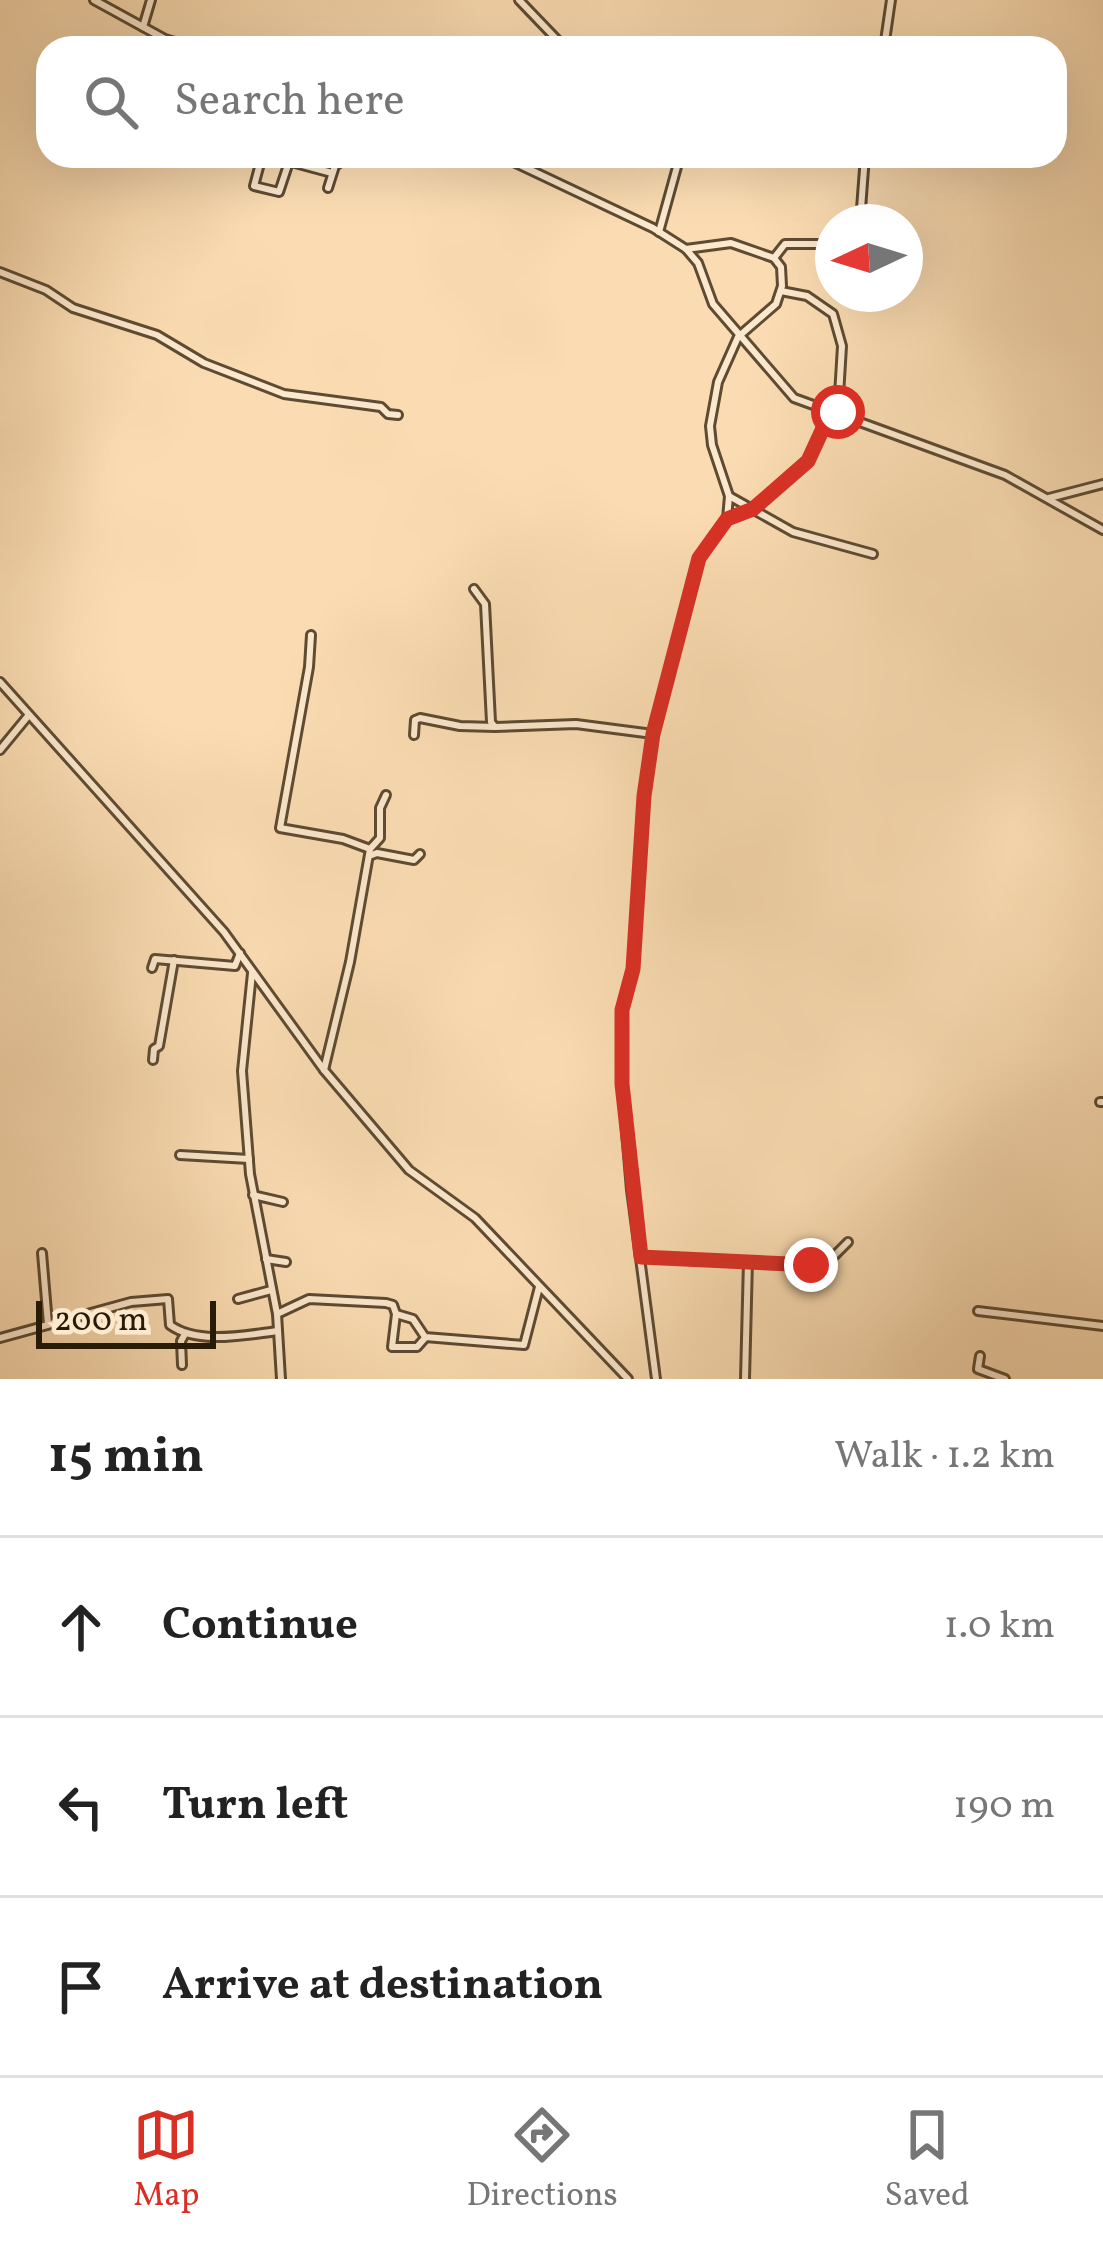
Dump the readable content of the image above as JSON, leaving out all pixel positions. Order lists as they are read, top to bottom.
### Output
{
  "scale_bar": "200 m",
  "north": "left",
  "page": {
    "search": "Search here",
    "scale": "200 m",
    "heading": ["15 min", "Walk · 1.2 km"],
    "list": [
      ["Continue", "1.0 km"],
      ["Turn left", "190 m"],
      "Arrive at destination"
    ],
    "nav": ["Map", "Directions", "Saved"]
  }
}
